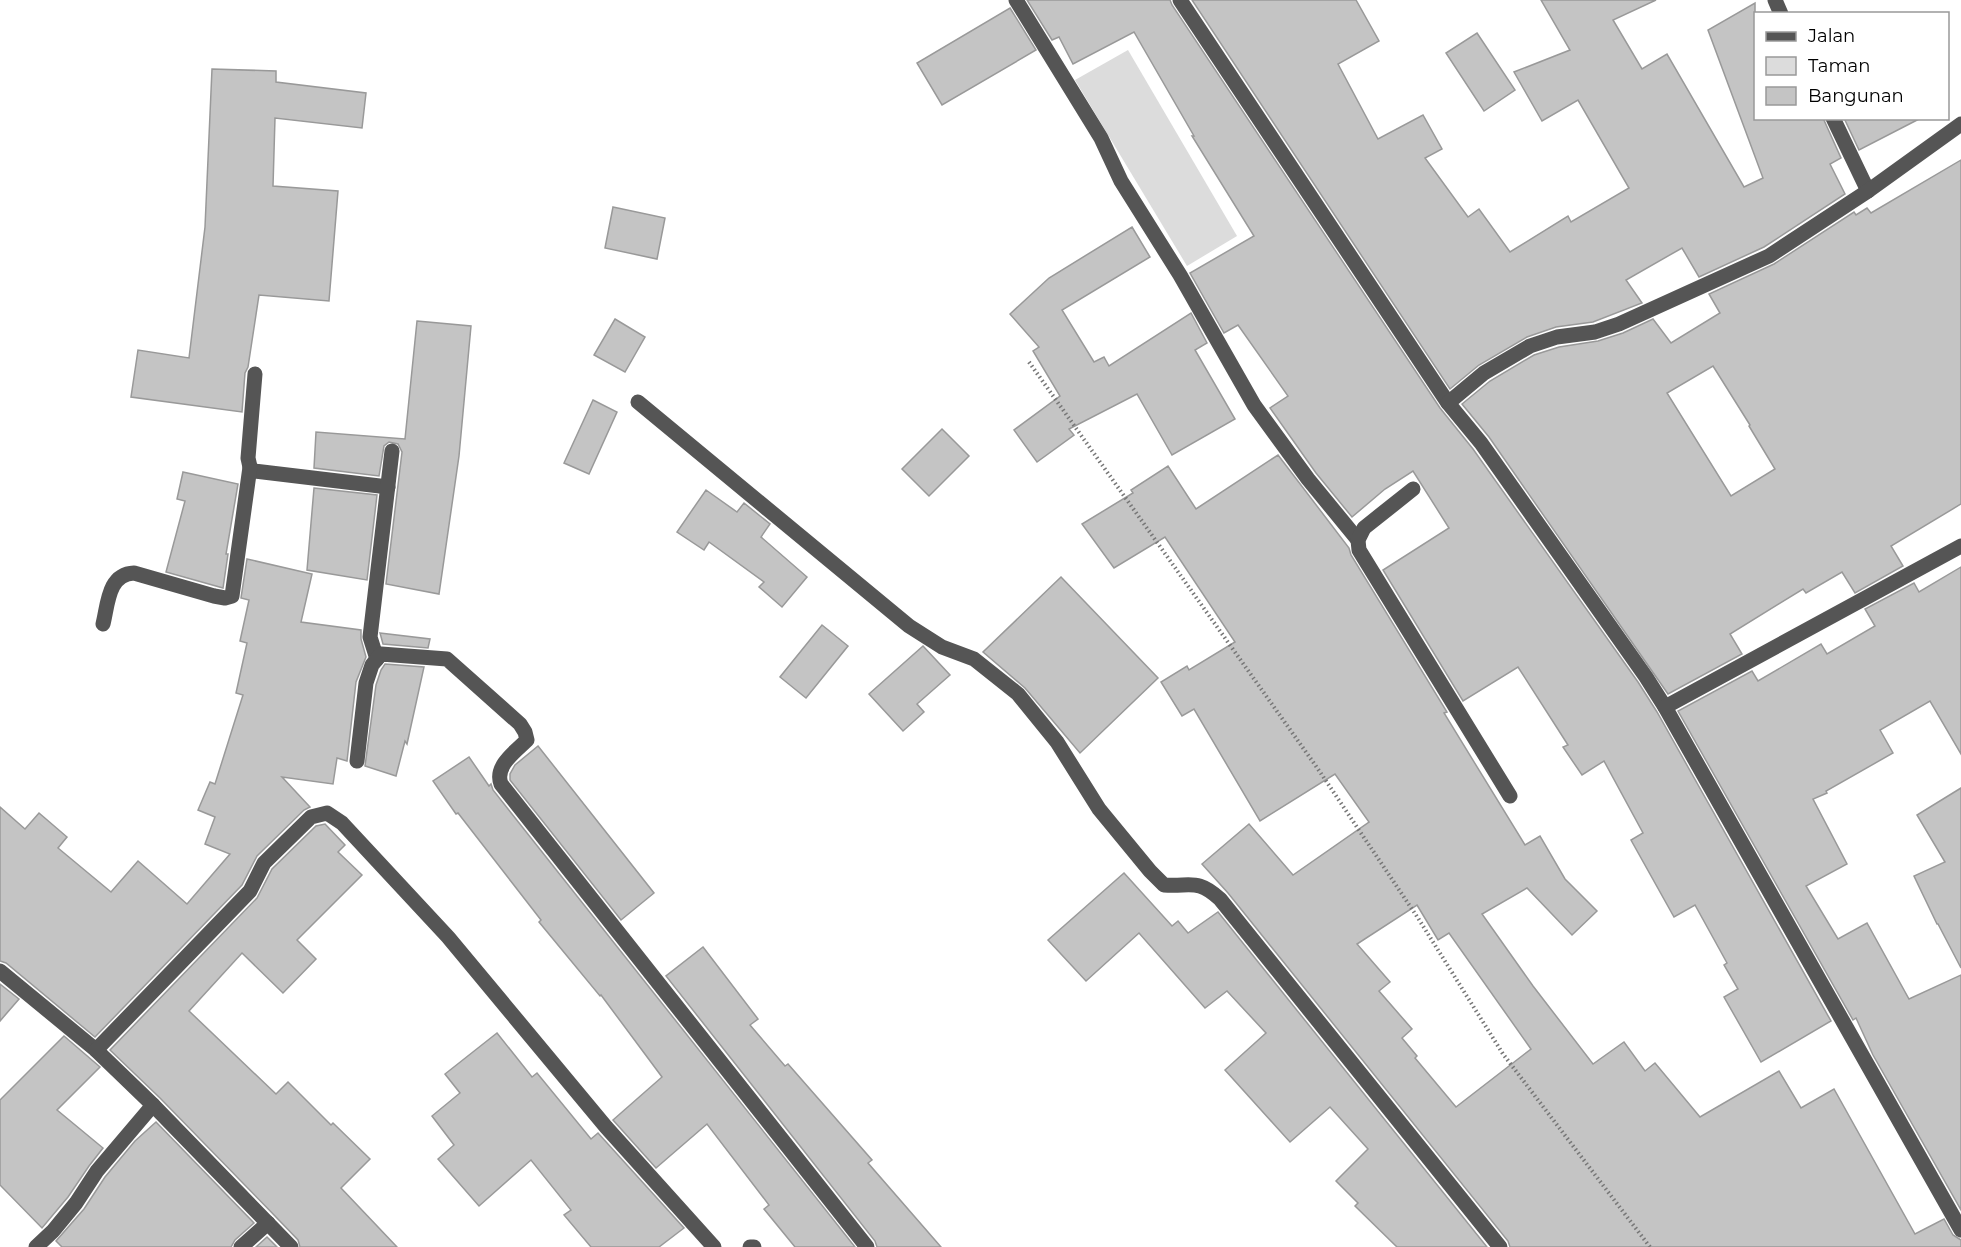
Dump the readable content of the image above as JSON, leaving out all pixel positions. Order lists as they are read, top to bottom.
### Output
{
  "legend": ["Jalan", "Taman", "Bangunan"]
}
